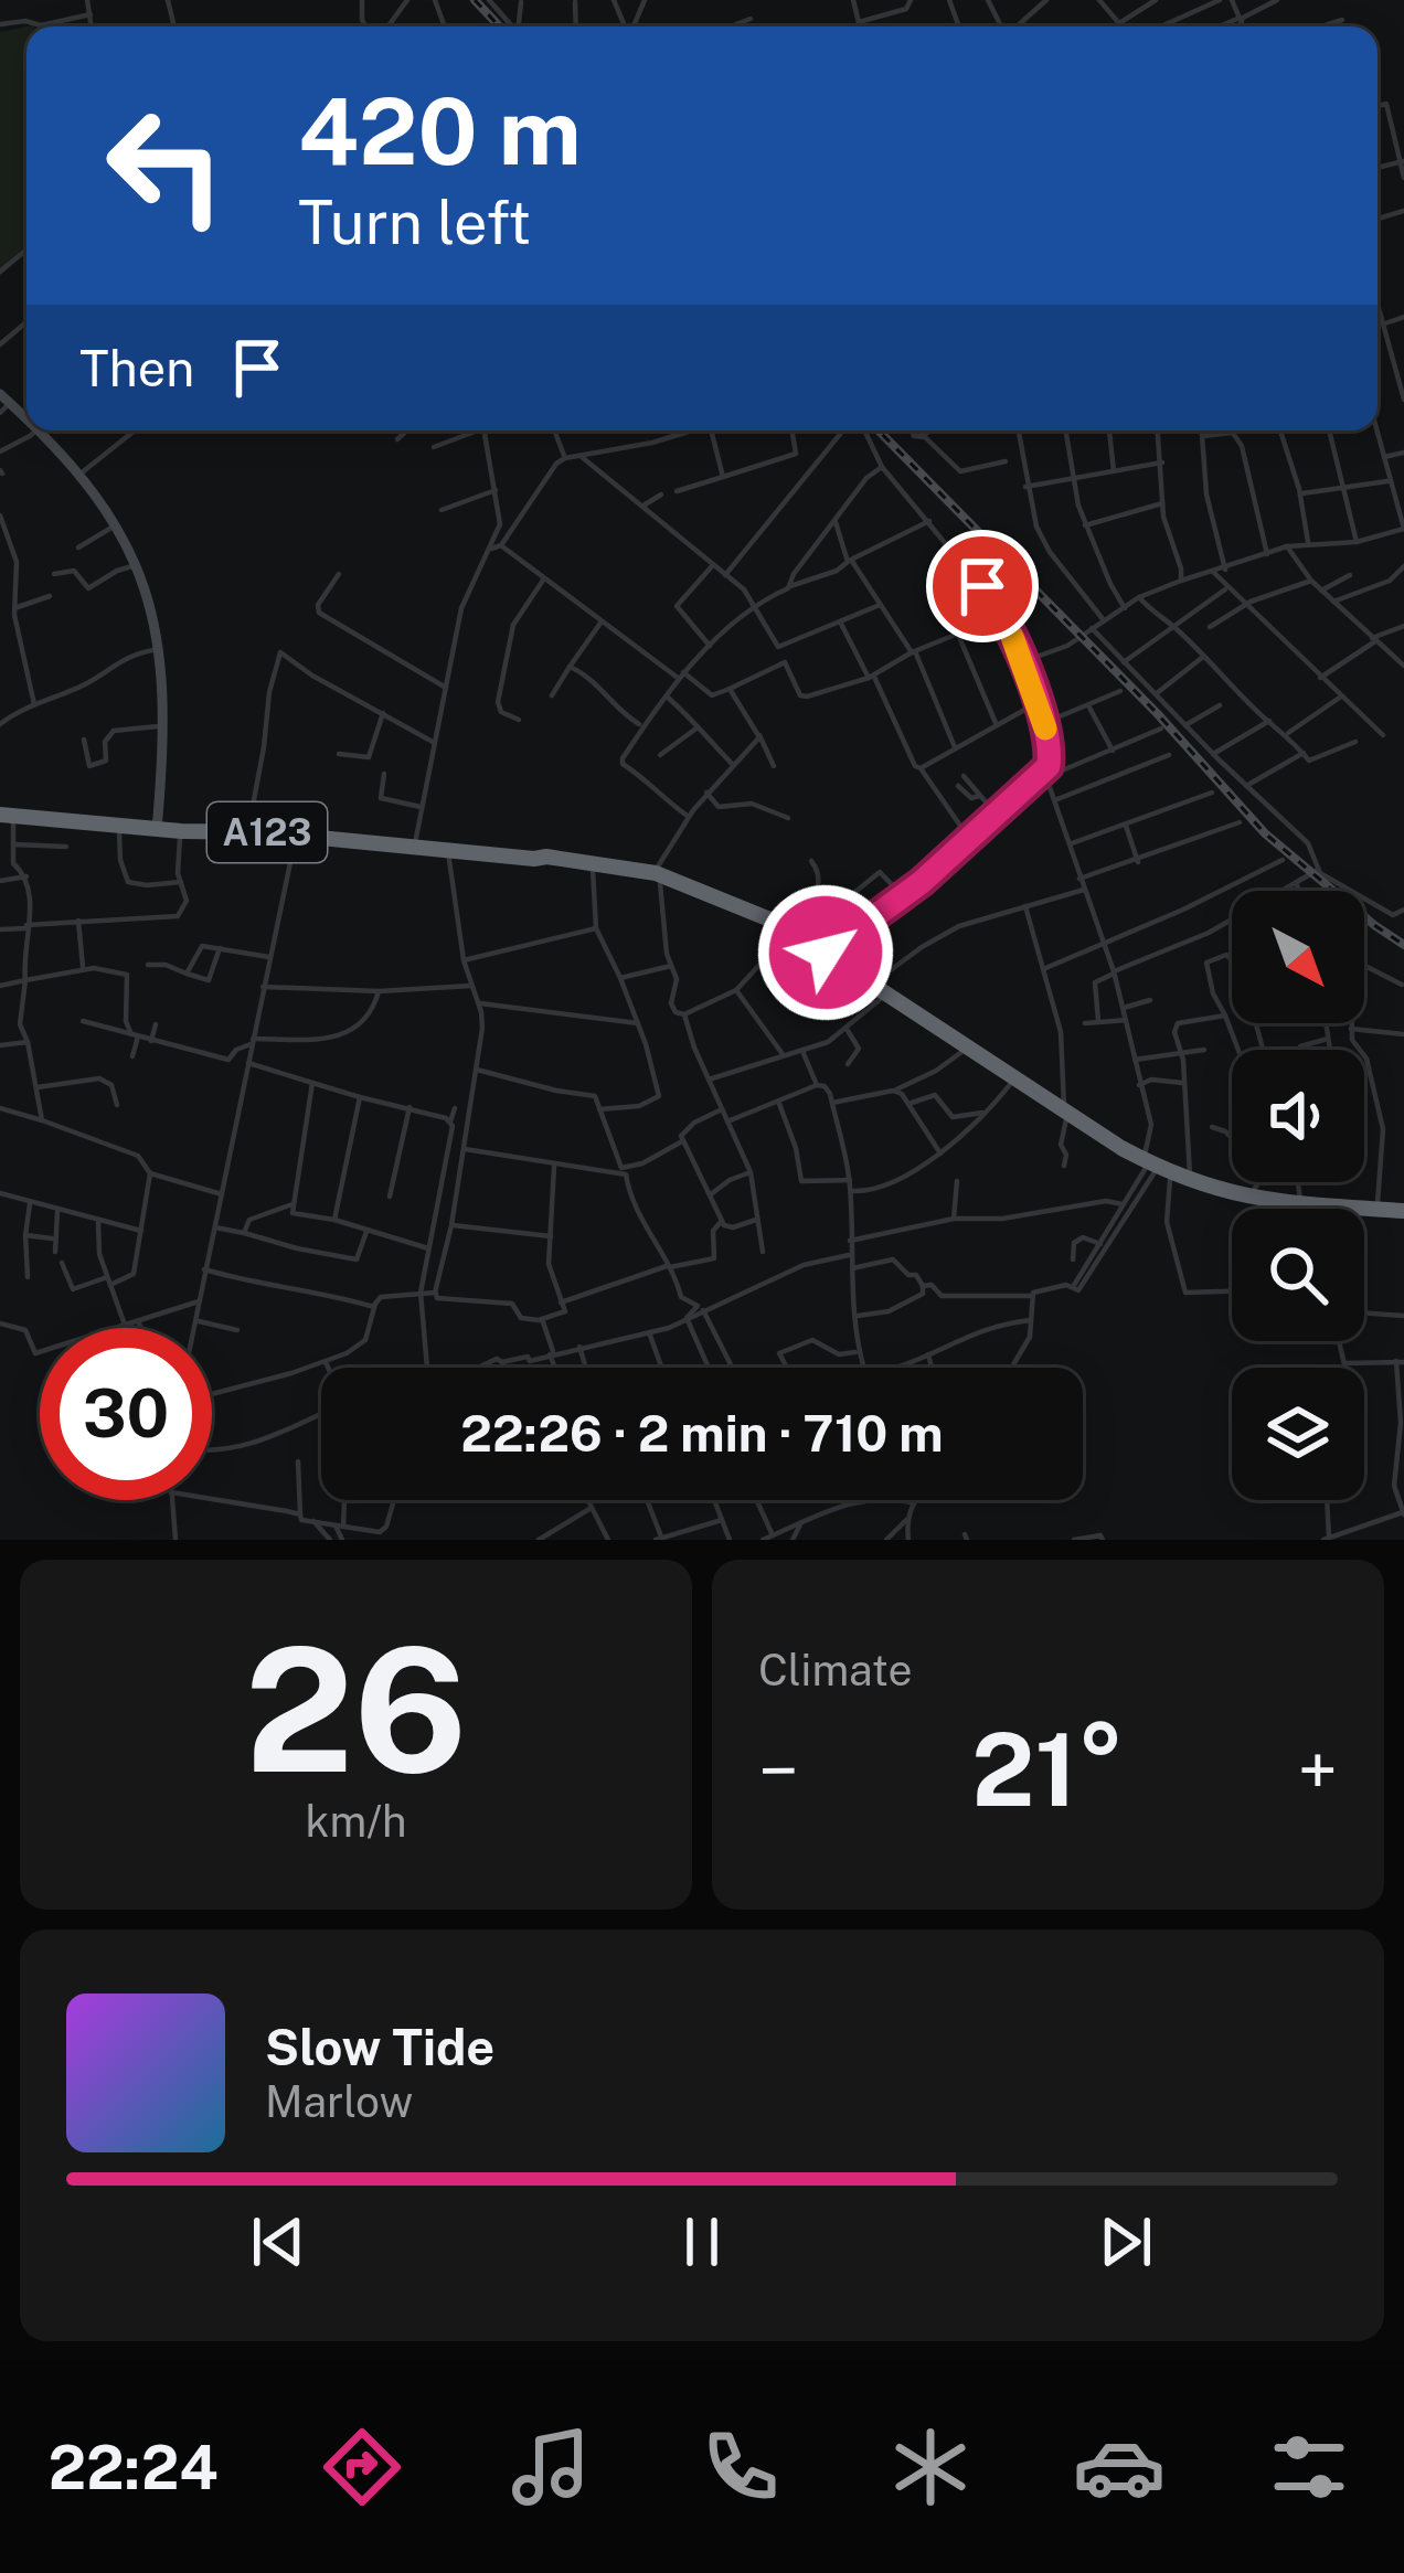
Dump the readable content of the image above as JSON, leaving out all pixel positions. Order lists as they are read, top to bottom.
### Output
{
  "streets": {
    "highway": ["A123"]
  },
  "north": "bottom right",
  "page": {
    "turn": ["420 m", "Turn left"],
    "then": "Then",
    "limit": "30",
    "trip": "22:26 · 2 min · 710 m",
    "tile": [
      ["26", "km/h"],
      "Climate"
    ],
    "heat": ["−", "21°", "+"],
    "song": ["Slow Tide", "Marlow"],
    "tabs": "22:24"
  }
}
